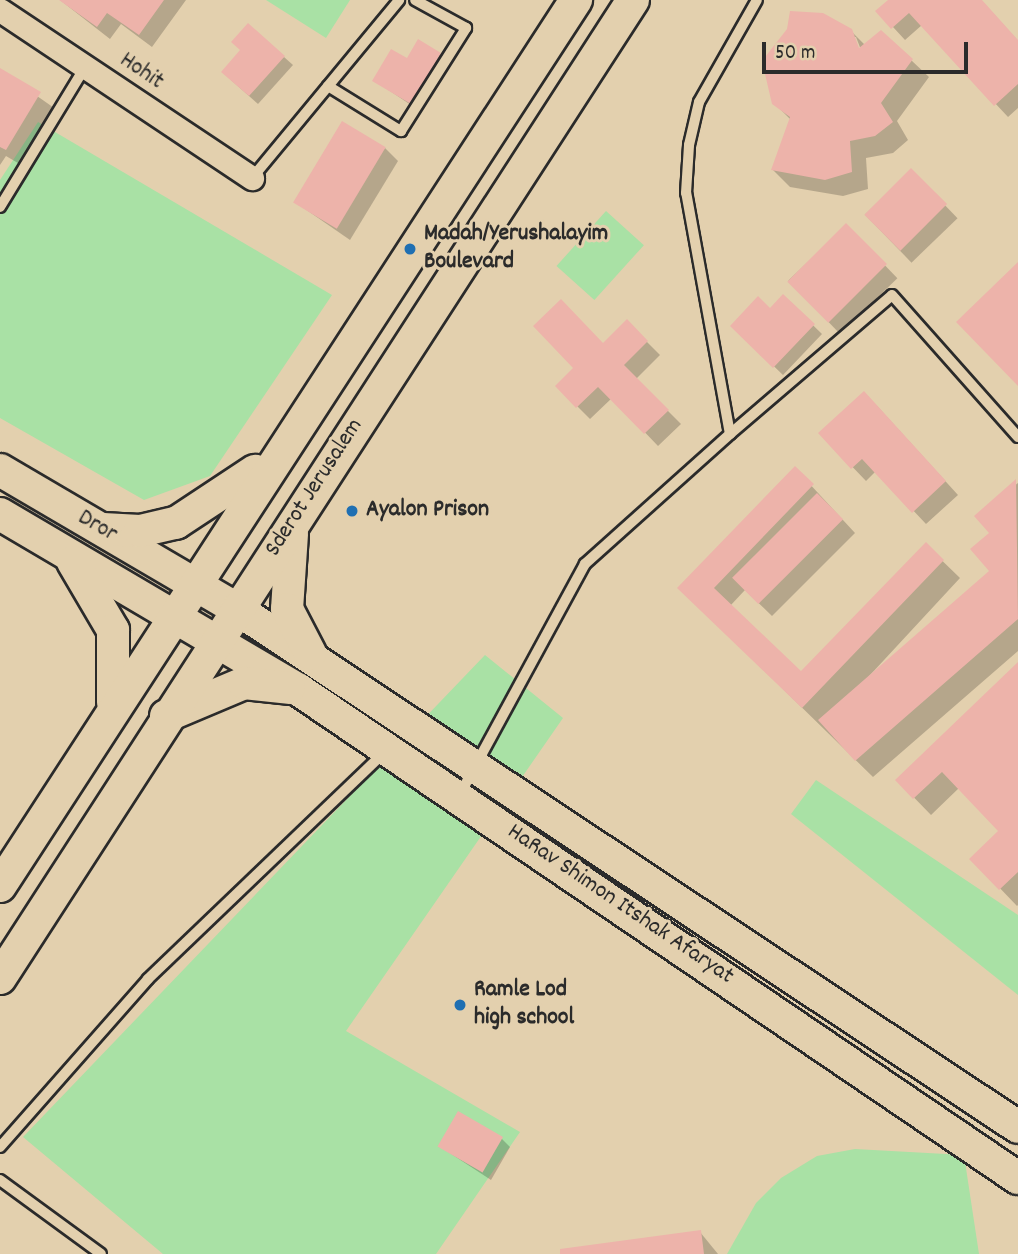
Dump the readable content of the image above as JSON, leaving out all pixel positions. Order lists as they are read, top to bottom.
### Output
{
  "streets": {
    "main road": ["Sderot Jerusalem", "Dror", "HaRav Shimon Itshak Afaryat"],
    "street": ["Hohit"]
  },
  "crossings": [
    ["Sderot Jerusalem", "Dror"],
    ["Sderot Jerusalem", "HaRav Shimon Itshak Afaryat"],
    ["Dror", "HaRav Shimon Itshak Afaryat"]
  ],
  "places": ["Madah/Yerushalayim Boulevard", "Ayalon Prison", "Ramle Lod high school"],
  "scale_bar": "50 m"
}
